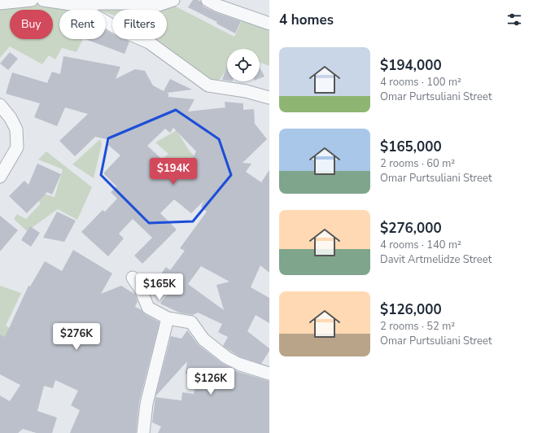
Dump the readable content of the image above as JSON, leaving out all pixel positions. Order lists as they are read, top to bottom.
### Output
{
  "page": {
    "heading": "4 homes",
    "chip": ["Buy", "Rent", "Filters"],
    "list": [
      {
        "name": "$194,000",
        "note": "4 rooms · 100 m² · Omar Purtsuliani Street"
      },
      {
        "name": "$165,000",
        "note": "2 rooms · 60 m² · Omar Purtsuliani Street"
      },
      {
        "name": "$276,000",
        "note": "4 rooms · 140 m² · Davit Artmelidze Street"
      },
      {
        "name": "$126,000",
        "note": "2 rooms · 52 m² · Omar Purtsuliani Street"
      }
    ],
    "price": [
      "$194K",
      "$165K",
      "$276K",
      "$126K"
    ]
  }
}
